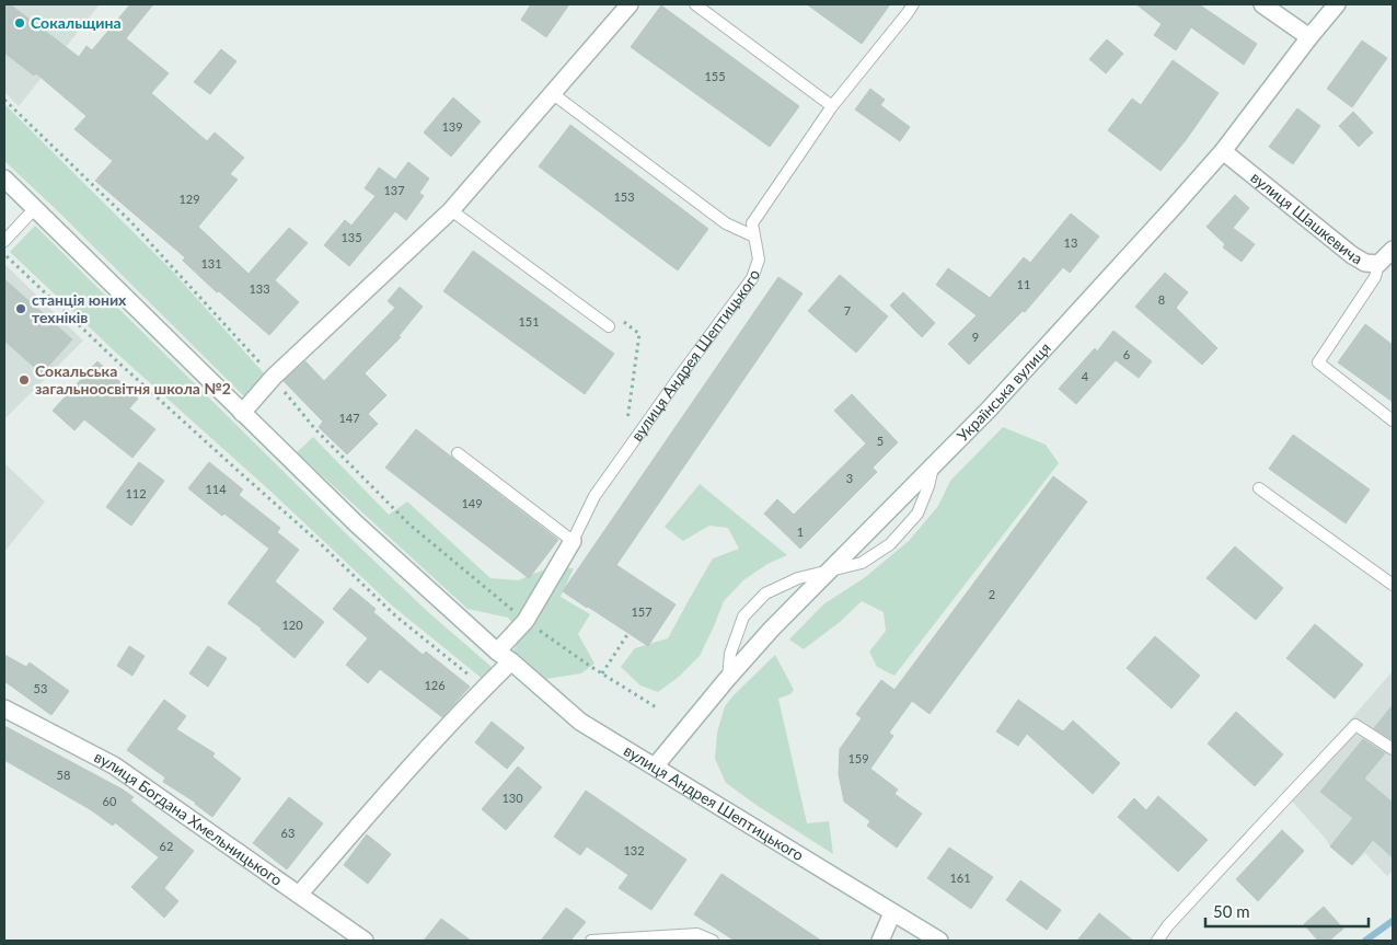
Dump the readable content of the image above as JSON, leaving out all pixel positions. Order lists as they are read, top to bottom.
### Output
{
  "streets": {
    "street": [
      "вулиця Шашкевича",
      "вулиця Андрея Шептицького",
      "Українська вулиця",
      "вулиця Богдана Хмельницького"
    ]
  },
  "crossings": [
    ["вулиця Шашкевича", "Українська вулиця"],
    ["вулиця Андрея Шептицького", "Українська вулиця"]
  ],
  "places": ["Сокальщина", "станція юних техніків", "Сокальська загальноосвітня школа №2"],
  "house_numbers": [
    "155",
    "139",
    "137",
    "153",
    "129",
    "135",
    "13",
    "131",
    "11",
    "133",
    "8",
    "7",
    "151",
    "9",
    "6",
    "4",
    "147",
    "5",
    "3",
    "114",
    "112",
    "149",
    "1",
    "2",
    "157",
    "120",
    "126",
    "53",
    "159",
    "58",
    "130",
    "60",
    "63",
    "62",
    "132",
    "161"
  ],
  "scale_bar": "50 m"
}
